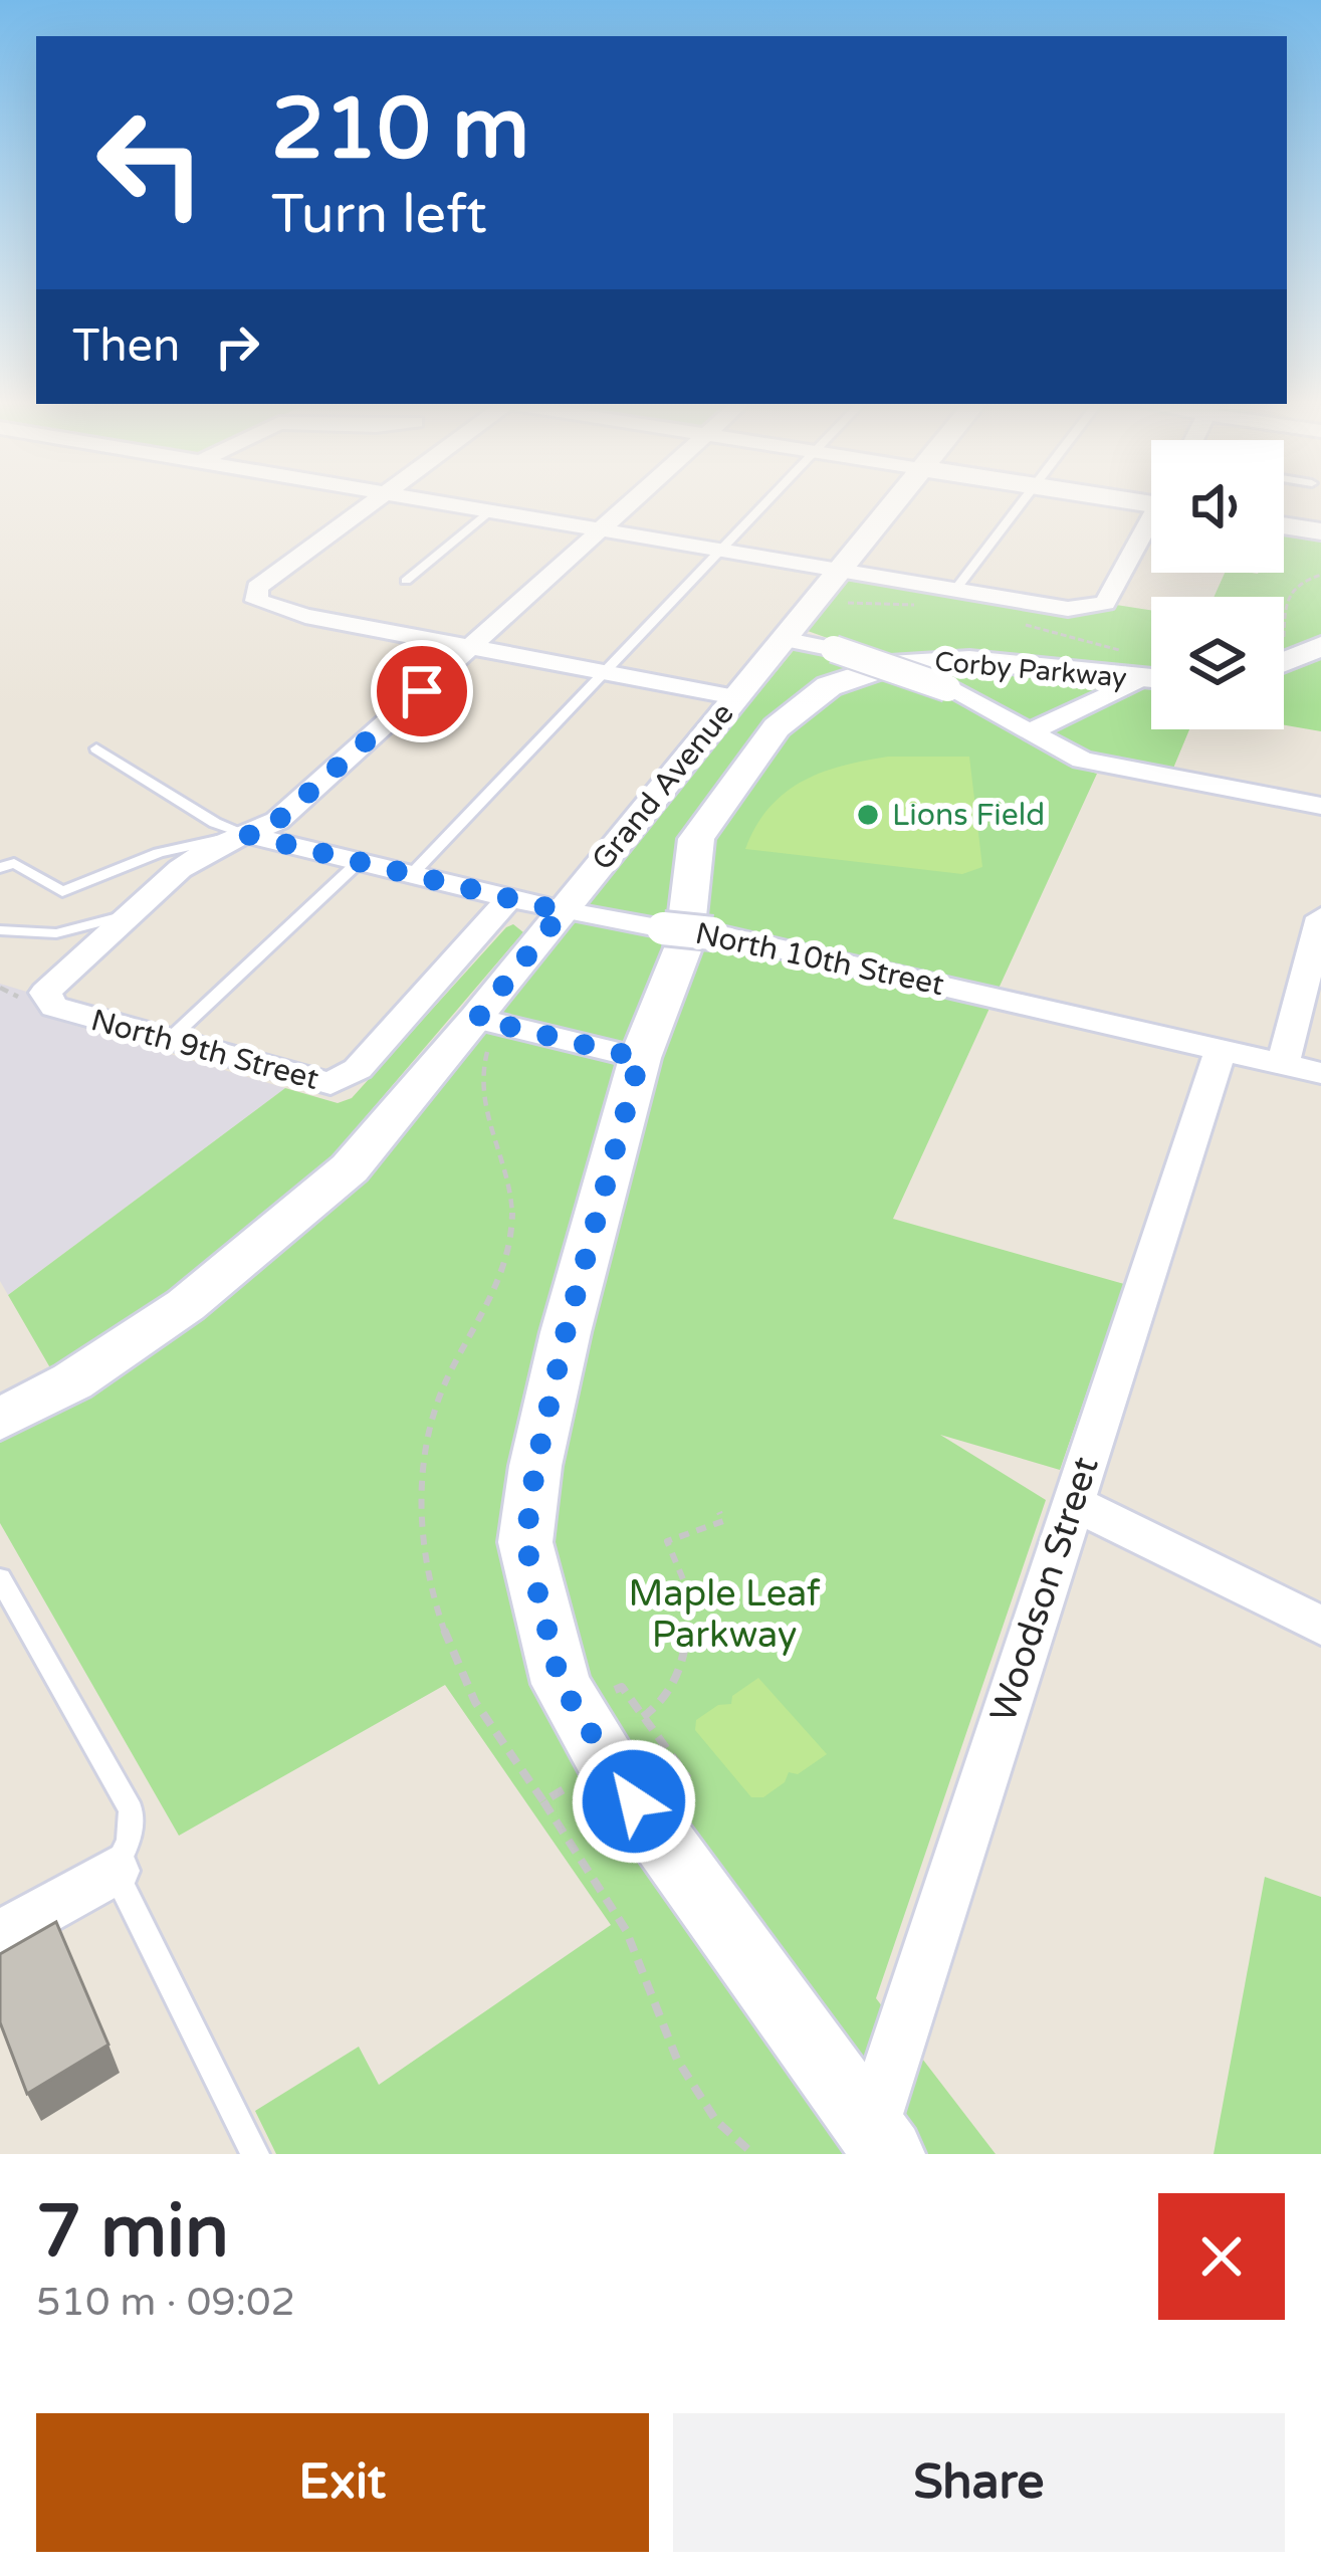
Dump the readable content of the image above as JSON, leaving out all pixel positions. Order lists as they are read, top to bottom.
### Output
{
  "streets": {
    "street": [
      "Corby Parkway",
      "Grand Avenue",
      "North 10th Street",
      "North 9th Street",
      "Woodson Street"
    ]
  },
  "crossings": [
    ["Grand Avenue", "North 10th Street"],
    ["North 10th Street", "North 9th Street"],
    ["North 10th Street", "Woodson Street"]
  ],
  "parks": ["Maple Leaf Parkway"],
  "places": ["Lions Field"],
  "page": {
    "turn": ["210 m", "Turn left"],
    "then": "Then",
    "heading": ["7 min", "510 m · 09:02"],
    "buttons": ["Exit", "Share"]
  }
}
